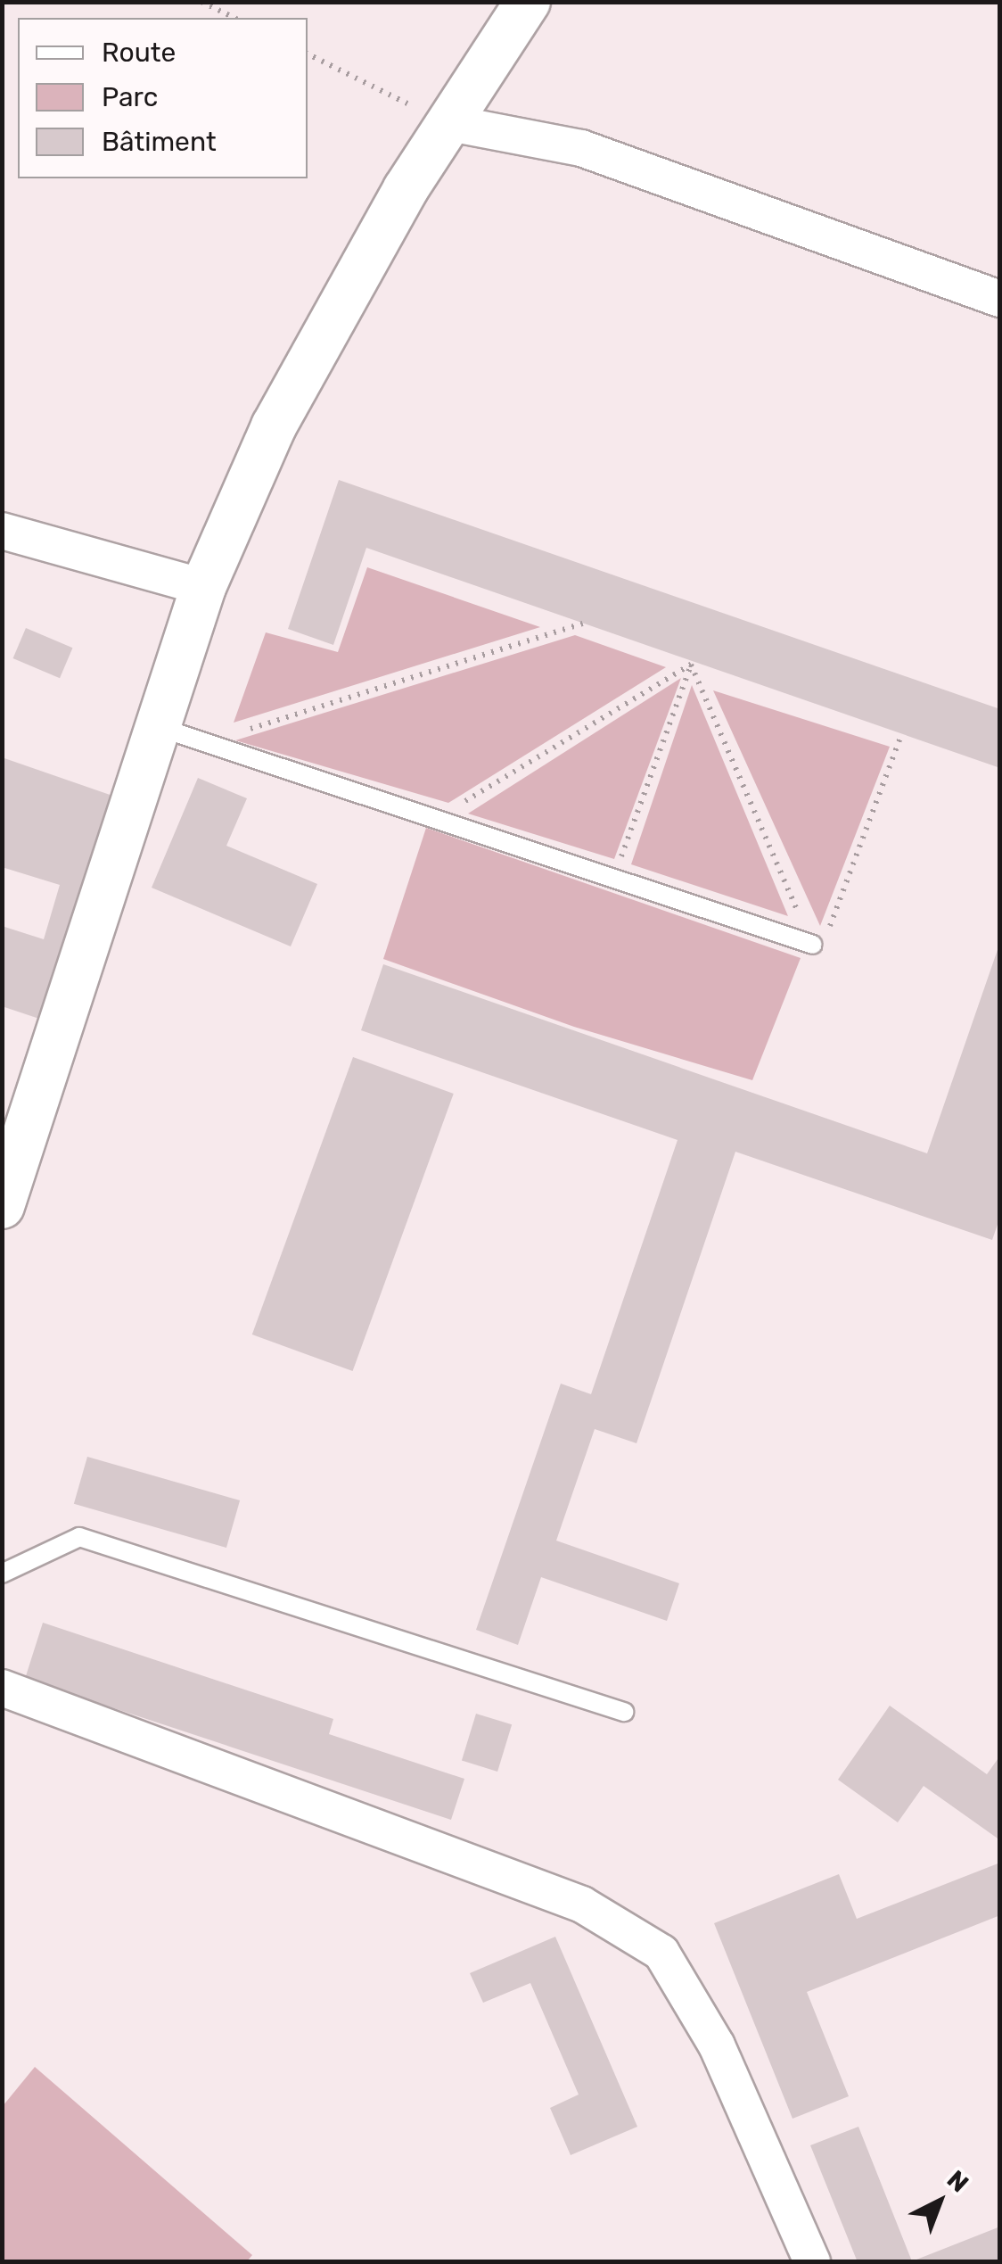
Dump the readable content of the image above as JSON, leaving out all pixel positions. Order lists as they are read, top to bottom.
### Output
{
  "legend": ["Route", "Parc", "Bâtiment"],
  "north": "top right"
}
